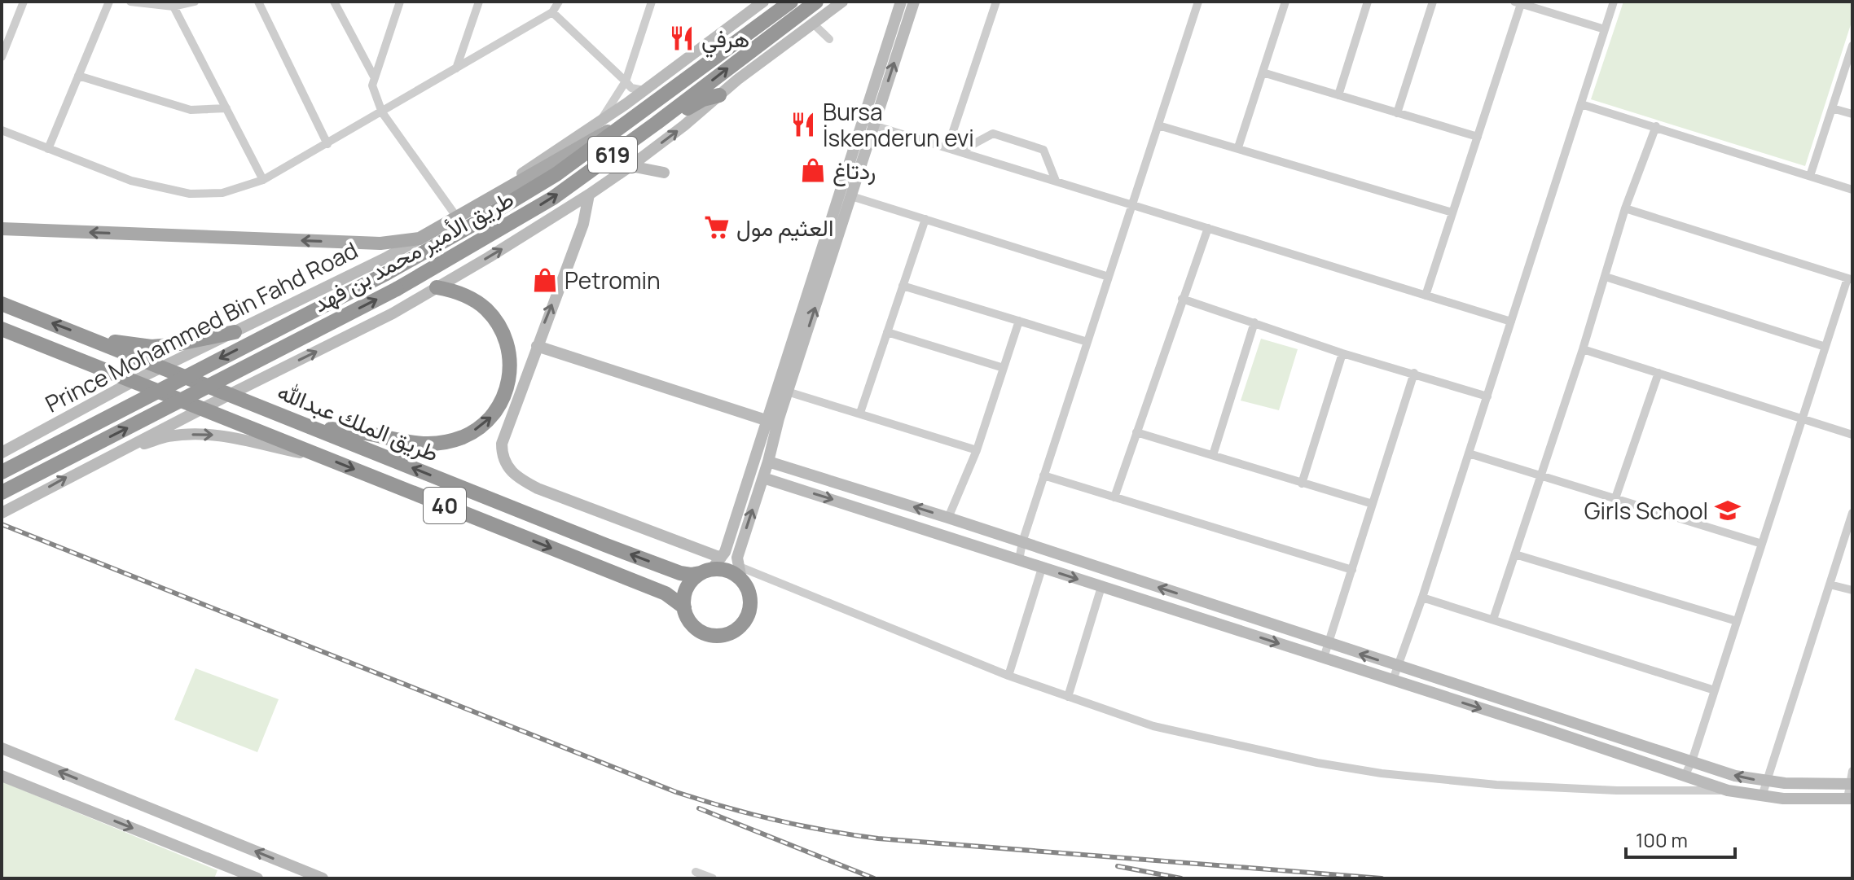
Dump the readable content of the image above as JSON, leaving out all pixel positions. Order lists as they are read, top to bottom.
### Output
{
  "streets": {
    "highway": [
      "619",
      "طريق الأمير محمد بن فهد",
      "طريق الملك عبدالله",
      "40"
    ],
    "street": ["Prince Mohammed Bin Fahd Road"]
  },
  "crossings": [
    ["Prince Mohammed Bin Fahd Road", "طريق الملك عبدالله"]
  ],
  "places": {
    "restaurant": ["هرفي", "Bursa İskenderun evi"],
    "shop": ["ردتاغ", "Petromin"],
    "supermarket": ["العثيم مول"],
    "school or university": ["Girls School"]
  },
  "scale_bar": "100 m"
}
